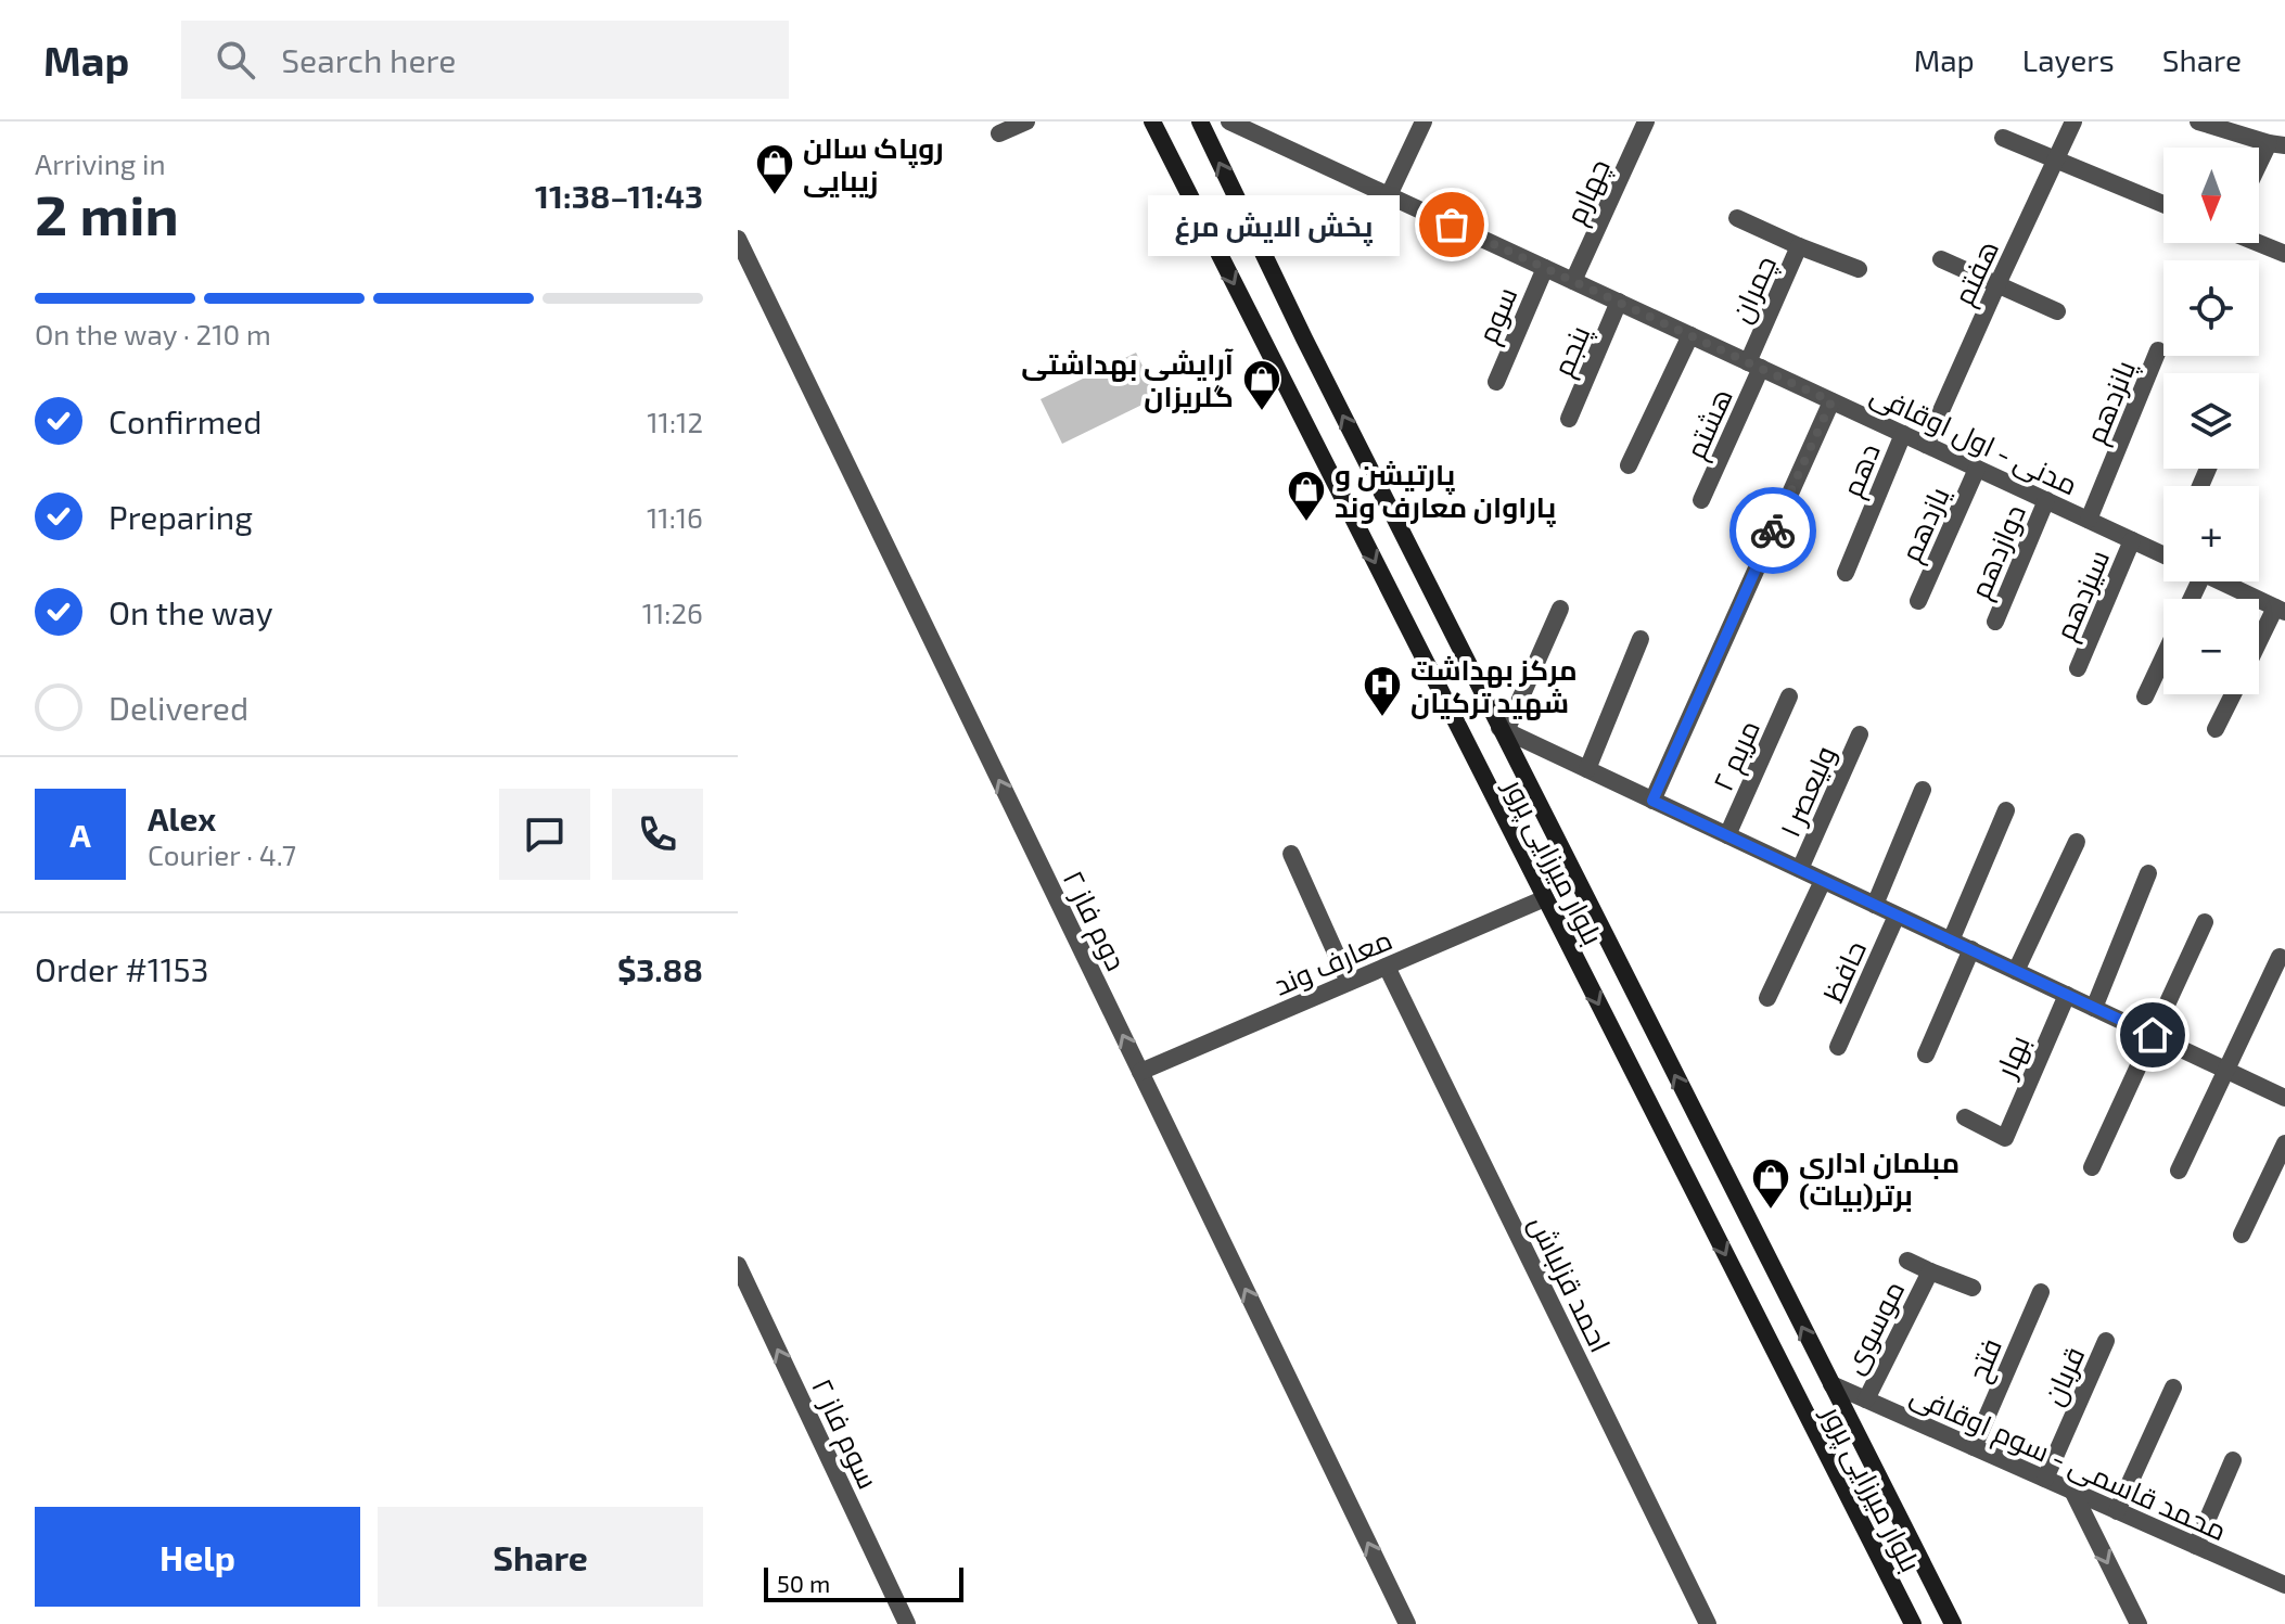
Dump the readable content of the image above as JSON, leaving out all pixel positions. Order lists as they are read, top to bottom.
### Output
{
  "streets": {
    "main road": ["بلوار میرزایی پرور"],
    "street": [
      "چهارم",
      "هفتم",
      "چمران",
      "سوم",
      "پنجم",
      "پانزدهم",
      "هشتم",
      "مدنی - اول اوقافی",
      "دهم",
      "یازدهم",
      "دوازدهم",
      "سیزدهم",
      "مریم ۲",
      "ولیعصر ۱",
      "دوم فاز ۲",
      "معارف وند",
      "حافظ",
      "بهار",
      "احمد قزلباش",
      "موسوی",
      "فتح",
      "قربان",
      "سوم فاز ۲",
      "محمد قاسمی - سوم اوقافی"
    ]
  },
  "crossings": [
    ["چهارم", "مدنی - اول اوقافی"],
    ["هفتم", "مدنی - اول اوقافی"],
    ["چمران", "هشتم"],
    ["چمران", "مدنی - اول اوقافی"],
    ["سوم", "مدنی - اول اوقافی"],
    ["پنجم", "مدنی - اول اوقافی"],
    ["پانزدهم", "مدنی - اول اوقافی"],
    ["هشتم", "مدنی - اول اوقافی"],
    ["مدنی - اول اوقافی", "دهم"],
    ["مدنی - اول اوقافی", "یازدهم"],
    ["مدنی - اول اوقافی", "دوازدهم"],
    ["مدنی - اول اوقافی", "سیزدهم"],
    ["بلوار میرزایی پرور", "معارف وند"],
    ["بلوار میرزایی پرور", "محمد قاسمی - سوم اوقافی"],
    ["دوم فاز ۲", "معارف وند"],
    ["معارف وند", "احمد قزلباش"],
    ["موسوی", "محمد قاسمی - سوم اوقافی"],
    ["فتح", "محمد قاسمی - سوم اوقافی"],
    ["قربان", "محمد قاسمی - سوم اوقافی"]
  ],
  "one_way": ["دوم فاز ۲", "سوم فاز ۲"],
  "places": {
    "shop": [
      "روپاک سالن زیبایی",
      "آرایشی بهداشتی گلریزان",
      "پارتیشن و پاراوان معارف وند",
      "مبلمان اداری برتر(بیات)"
    ],
    "other": ["پخش الایش مرغ"],
    "hospital": ["مرکز بهداشت شهید ترکیان"]
  },
  "scale_bar": "50 m",
  "north": "bottom",
  "page": {
    "header": "Map",
    "search": "Search here",
    "nav": ["Map", "Layers", "Share"],
    "heading": ["2 min", "Arriving in", "11:38–11:43"],
    "panel": [
      "Alex",
      "Courier · 4.7",
      "Order #1153",
      "$3.88"
    ],
    "map_buttons": ["+", "−"],
    "bubble": "پخش الایش مرغ",
    "bar": "On the way · 210 m",
    "list": [
      ["Confirmed", "11:12"],
      ["Preparing", "11:16"],
      ["On the way", "11:26"],
      "Delivered"
    ],
    "round": "A",
    "buttons": ["Help", "Share"],
    "scale": "50 m"
  }
}
